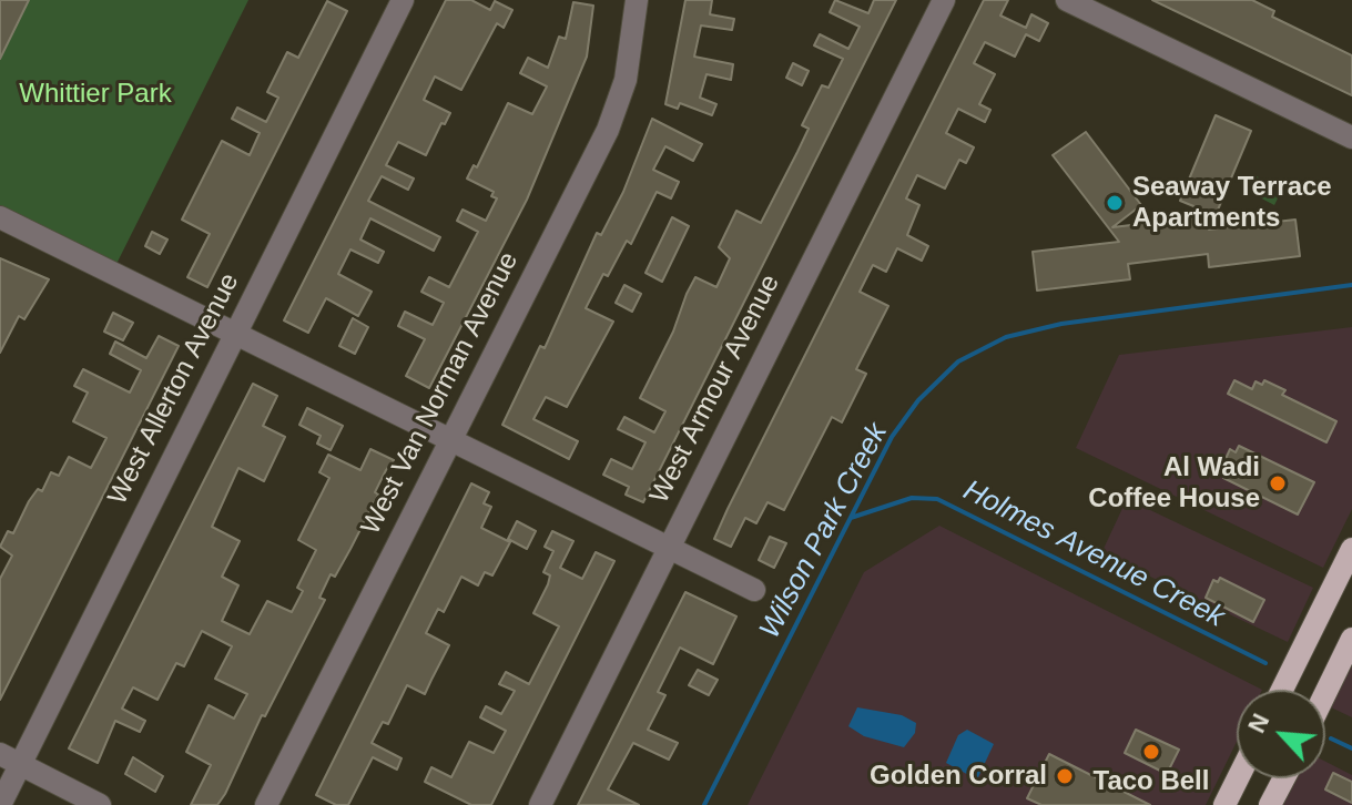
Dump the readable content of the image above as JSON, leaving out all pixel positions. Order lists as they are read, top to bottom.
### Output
{
  "streets": {
    "street": ["West Allerton Avenue", "West Armour Avenue", "West Van Norman Avenue"]
  },
  "water": ["Wilson Park Creek", "Holmes Avenue Creek"],
  "parks": ["Whittier Park"],
  "places": [
    "Seaway Terrace Apartments",
    "Al Wadi Coffee House",
    "Taco Bell",
    "Golden Corral"
  ],
  "north": "top left"
}
